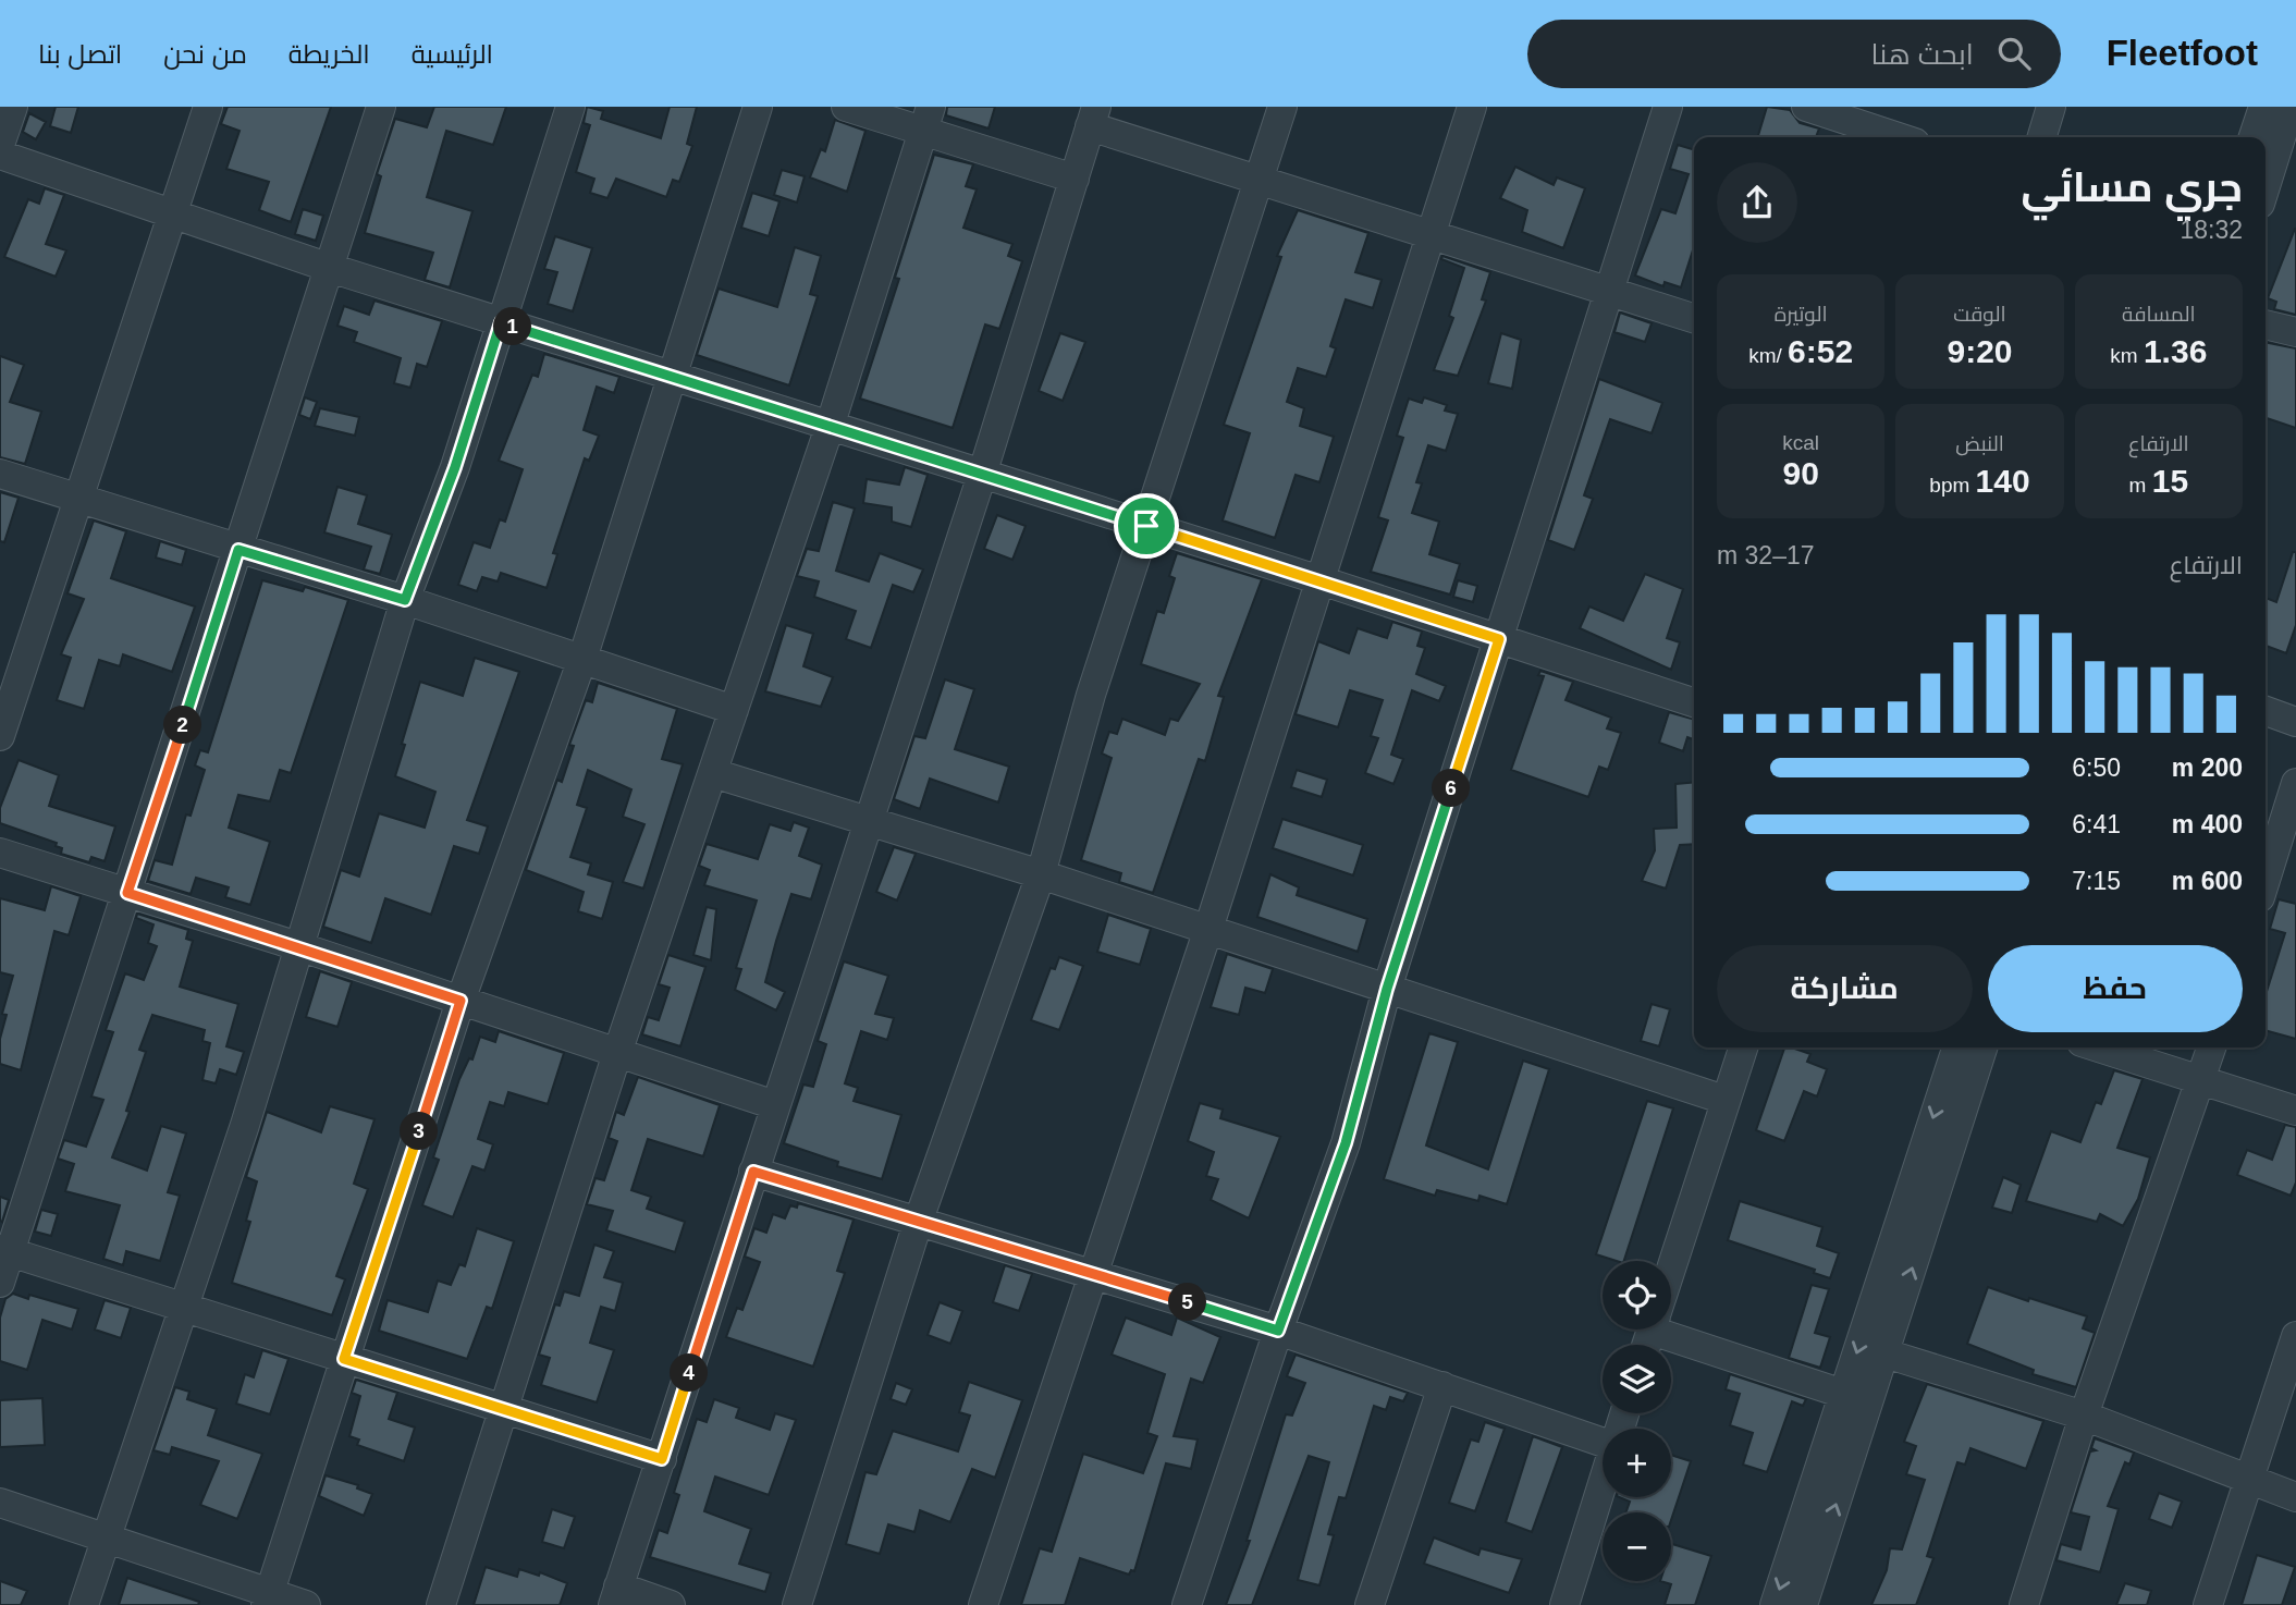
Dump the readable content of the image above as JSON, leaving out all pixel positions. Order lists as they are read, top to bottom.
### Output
{
  "page": {
    "header": "Fleetfoot",
    "search": "ابحث هنا",
    "nav": [
      "الرئيسية",
      "الخريطة",
      "من نحن",
      "اتصل بنا"
    ],
    "heading": ["جري مسائي", "18:32"],
    "stats": [
      ["المسافة", "1.36 km"],
      ["الوقت", "9:20"],
      ["الوتيرة", "6:52 /km"],
      ["الارتفاع", "15 m"],
      ["النبض", "140 bpm"],
      ["kcal", "90"]
    ],
    "pins": [
      "1",
      "2",
      "6",
      "3",
      "5",
      "4"
    ],
    "chart": ["الارتفاع", "17–32 m"],
    "list": [
      {
        "name": "200 m",
        "note": "6:50"
      },
      {
        "name": "400 m",
        "note": "6:41"
      },
      {
        "name": "600 m",
        "note": "7:15"
      }
    ],
    "buttons": ["حفظ", "مشاركة"],
    "map_buttons": ["+", "−"]
  }
}
